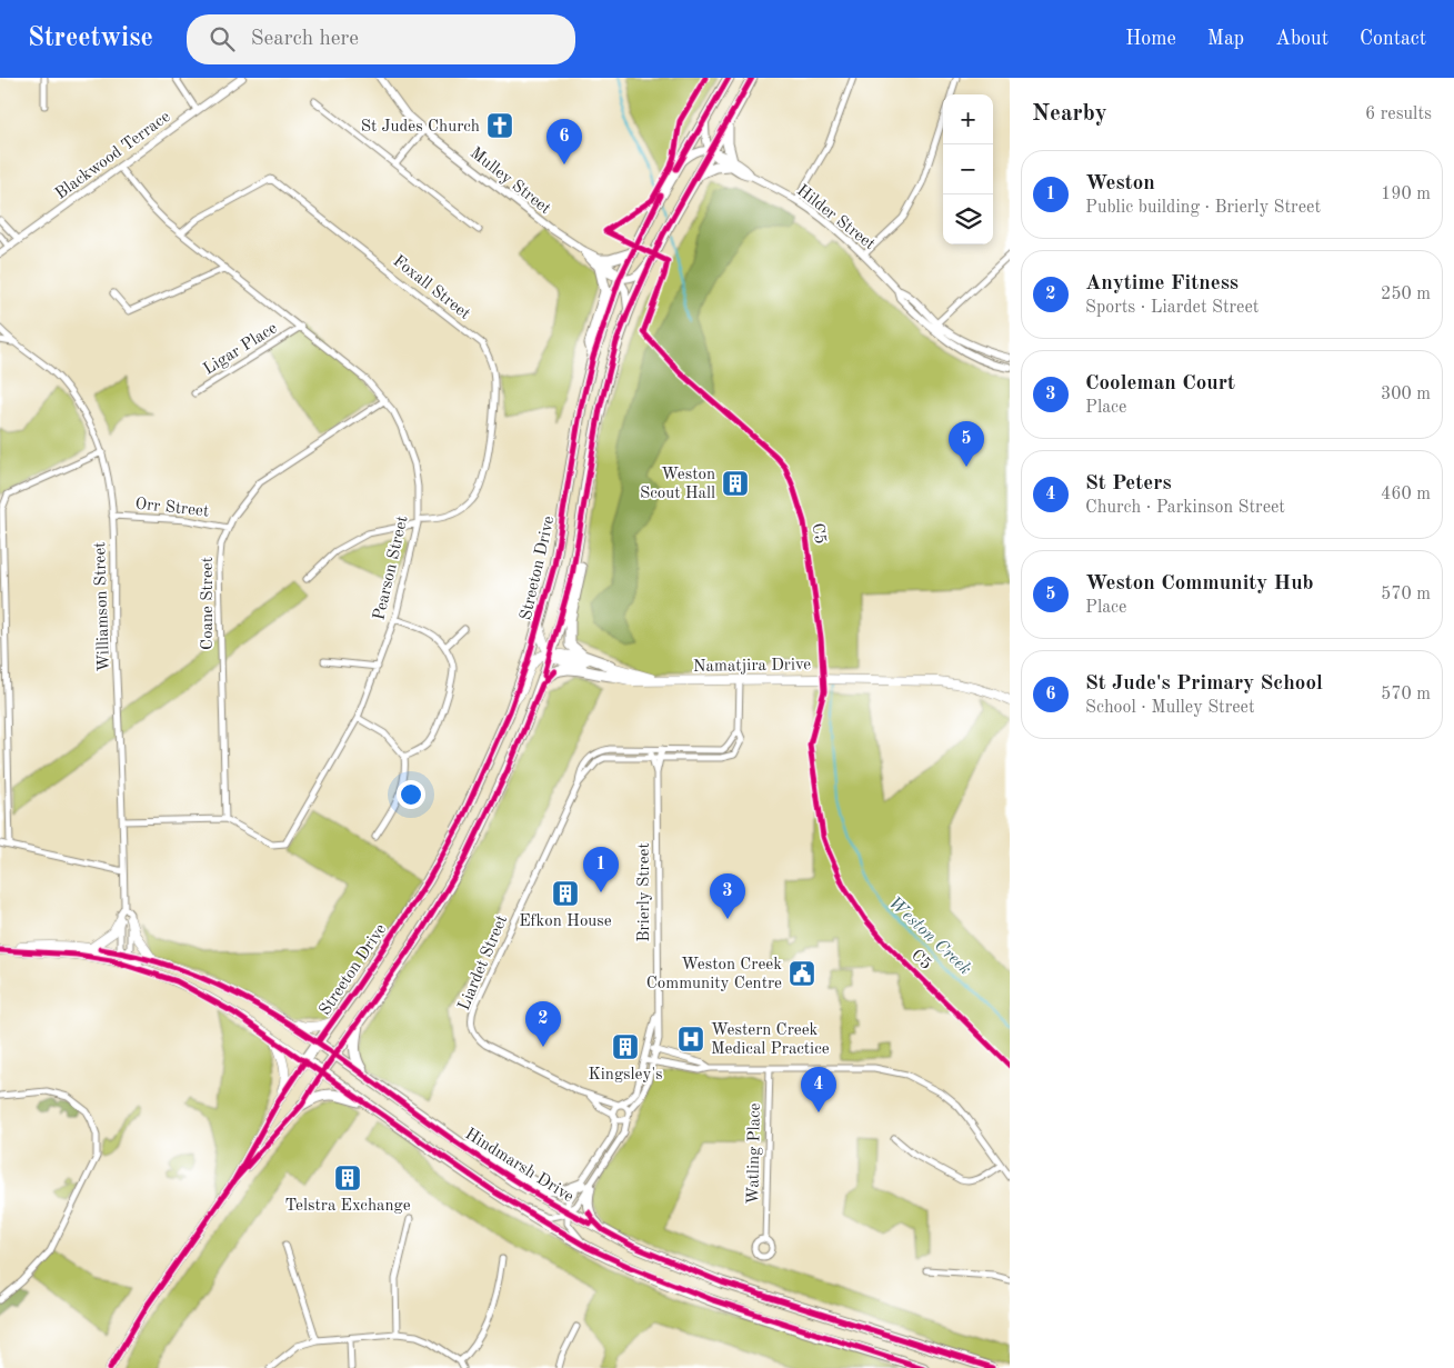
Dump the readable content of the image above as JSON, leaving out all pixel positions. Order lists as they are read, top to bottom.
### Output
{
  "streets": {
    "main road": ["Streeton Drive", "Namatjira Drive", "Hindmarsh Drive"],
    "street": [
      "Blackwood Terrace",
      "Mulley Street",
      "Hilder Street",
      "Foxall Street",
      "Ligar Place",
      "Orr Street",
      "Pearson Street",
      "Coane Street",
      "Williamson Street",
      "Brierly Street",
      "Liardet Street",
      "Watling Place"
    ],
    "cycle path": ["C5"]
  },
  "crossings": [
    ["Blackwood Terrace", "Pearson Street"],
    ["Mulley Street", "Streeton Drive"],
    ["Hilder Street", "Streeton Drive"],
    ["Foxall Street", "Pearson Street"],
    ["Ligar Place", "Pearson Street"],
    ["Orr Street", "Coane Street"],
    ["Orr Street", "Williamson Street"],
    ["Pearson Street", "Coane Street"],
    ["Pearson Street", "Williamson Street"],
    ["Streeton Drive", "Namatjira Drive"],
    ["Streeton Drive", "Hindmarsh Drive"],
    ["Williamson Street", "Hindmarsh Drive"],
    ["Brierly Street", "Liardet Street"],
    ["Brierly Street", "Hindmarsh Drive"]
  ],
  "water": ["Weston Creek"],
  "places": {
    "church": ["St Judes Church"],
    "building": [
      "Weston Scout Hall",
      "Efkon House",
      "Kingsley's",
      "Telstra Exchange"
    ],
    "public building": ["Weston Creek Community Centre"],
    "hospital": ["Western Creek Medical Practice"]
  },
  "page": {
    "header": "Streetwise",
    "search": "Search here",
    "nav": [
      "Home",
      "Map",
      "About",
      "Contact"
    ],
    "heading": ["Nearby", "6 results"],
    "map_buttons": ["+", "−"],
    "pins": [
      "6",
      "5",
      "1",
      "3",
      "2",
      "4"
    ],
    "list": [
      {
        "mark": "1",
        "name": "Weston",
        "note": "Public building · Brierly Street",
        "value": "190 m"
      },
      {
        "mark": "2",
        "name": "Anytime Fitness",
        "note": "Sports · Liardet Street",
        "value": "250 m"
      },
      {
        "mark": "3",
        "name": "Cooleman Court",
        "note": "Place",
        "value": "300 m"
      },
      {
        "mark": "4",
        "name": "St Peters",
        "note": "Church · Parkinson Street",
        "value": "460 m"
      },
      {
        "mark": "5",
        "name": "Weston Community Hub",
        "note": "Place",
        "value": "570 m"
      },
      {
        "mark": "6",
        "name": "St Jude's Primary School",
        "note": "School · Mulley Street",
        "value": "570 m"
      }
    ]
  }
}
